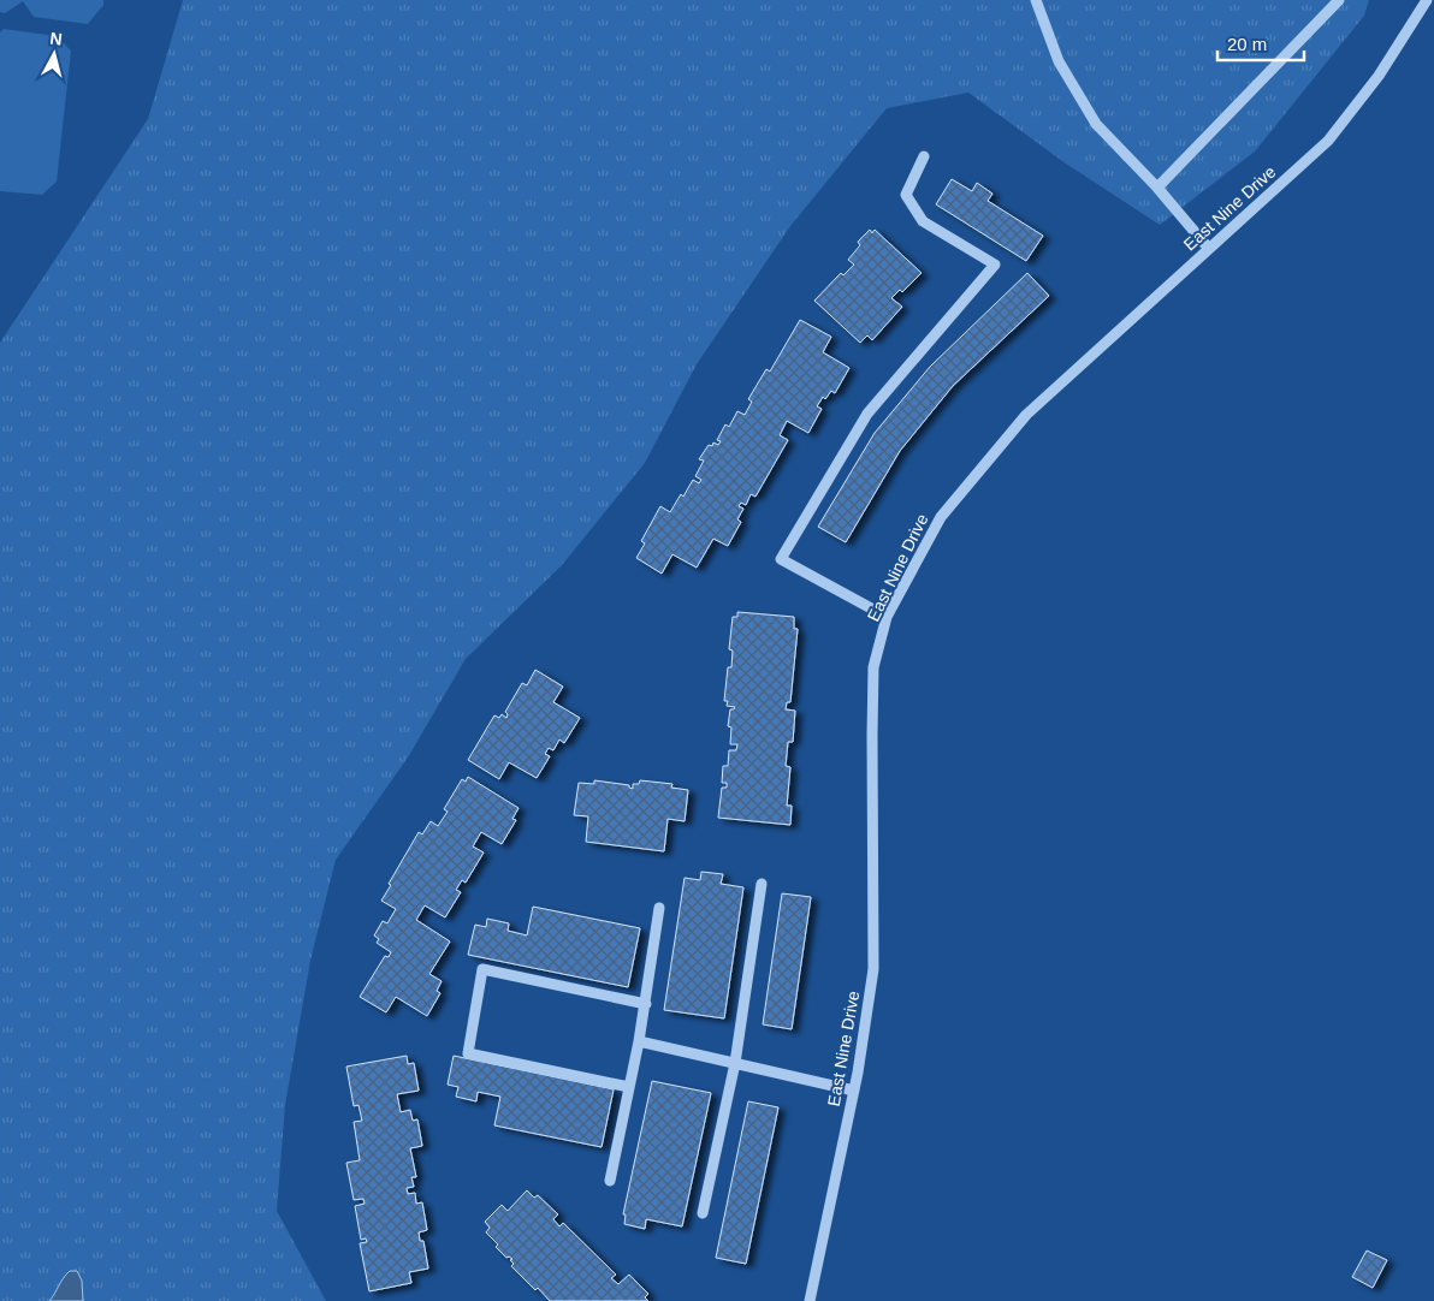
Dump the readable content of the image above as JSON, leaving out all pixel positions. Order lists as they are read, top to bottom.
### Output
{
  "streets": {
    "street": ["East Nine Drive"]
  },
  "scale_bar": "20 m",
  "north": "top"
}
